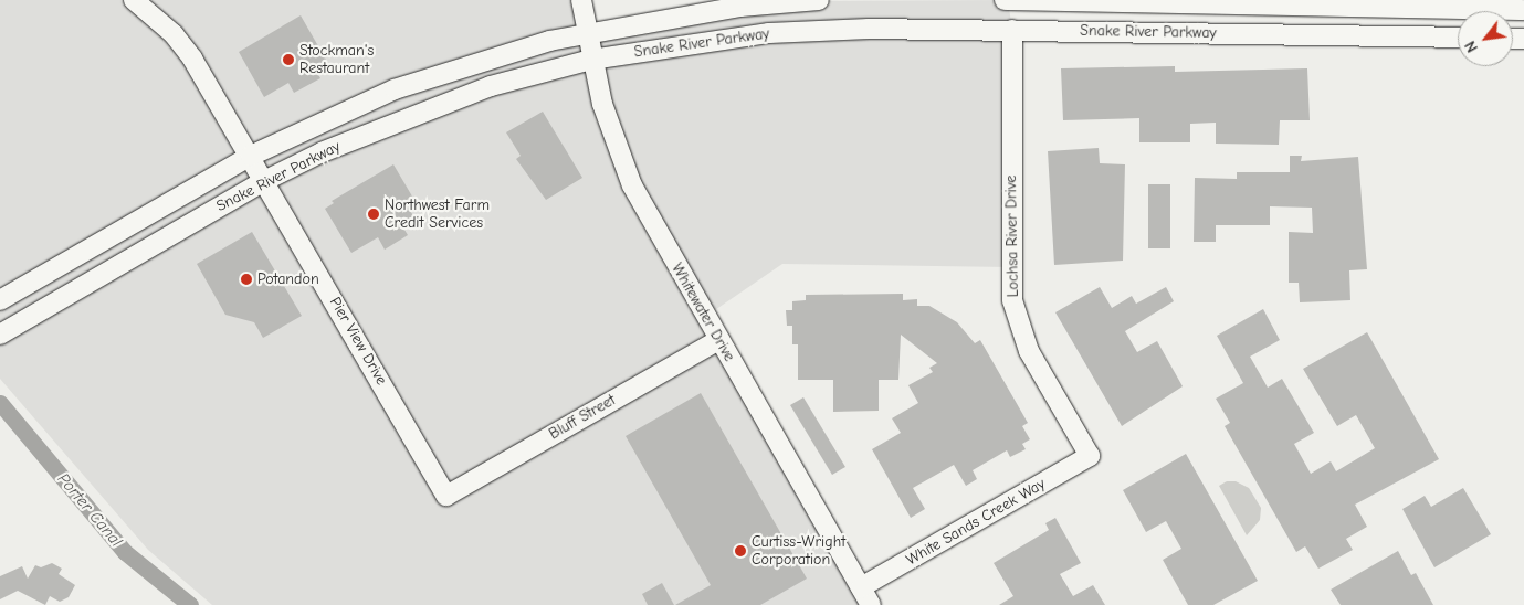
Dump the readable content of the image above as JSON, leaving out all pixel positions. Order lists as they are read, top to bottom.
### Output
{
  "streets": {
    "street": [
      "Snake River Parkway",
      "Lochsa River Drive",
      "Whitewater Drive",
      "Pier View Drive",
      "Bluff Street",
      "White Sands Creek Way"
    ]
  },
  "crossings": [
    ["Snake River Parkway", "Lochsa River Drive"],
    ["Snake River Parkway", "Whitewater Drive"],
    ["Snake River Parkway", "Pier View Drive"],
    ["Lochsa River Drive", "White Sands Creek Way"],
    ["Whitewater Drive", "Bluff Street"],
    ["Whitewater Drive", "White Sands Creek Way"],
    ["Pier View Drive", "Bluff Street"]
  ],
  "water": ["Porter Canal"],
  "places": [
    "Stockman's Restaurant",
    "Northwest Farm Credit Services",
    "Potandon",
    "Curtiss-Wright Corporation"
  ],
  "north": "bottom left"
}
